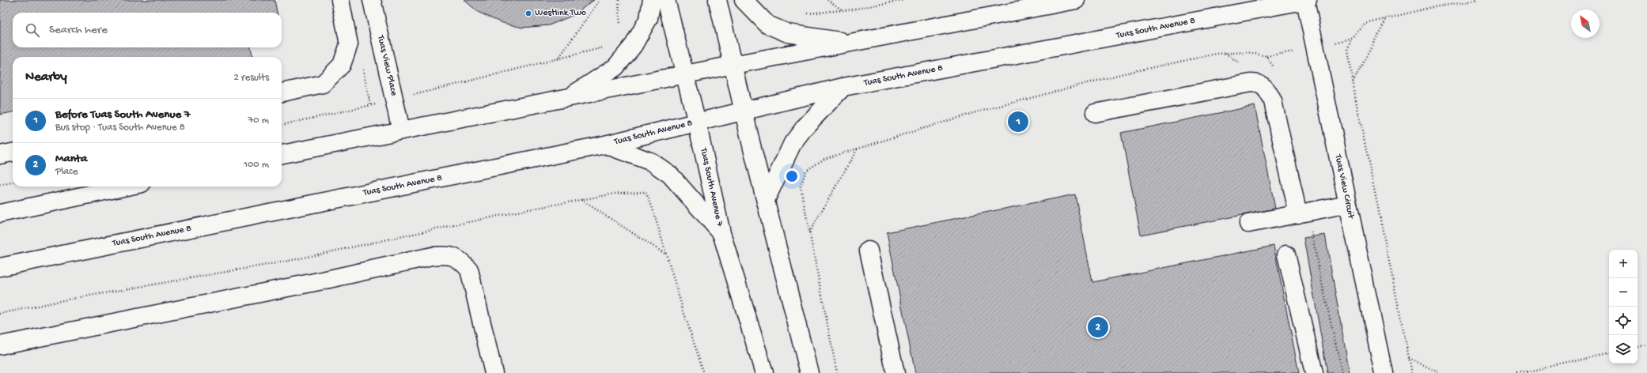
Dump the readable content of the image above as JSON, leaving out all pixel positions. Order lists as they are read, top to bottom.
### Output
{
  "streets": {
    "street": [
      "Tuas South Avenue 8",
      "Tuas View Place",
      "Tuas View Circuit",
      "Tuas South Avenue 7"
    ]
  },
  "crossings": [
    ["Tuas South Avenue 8", "Tuas View Circuit"],
    ["Tuas South Avenue 8", "Tuas South Avenue 7"]
  ],
  "places": ["Westlink Two"],
  "north": "top left",
  "page": {
    "search": "Search here",
    "heading": ["Nearby", "2 results"],
    "list": [
      {
        "mark": "1",
        "name": "Before Tuas South Avenue 7",
        "note": "Bus stop · Tuas South Avenue 8",
        "value": "70 m"
      },
      {
        "mark": "2",
        "name": "Manta",
        "note": "Place",
        "value": "100 m"
      }
    ],
    "pins": ["1", "2"],
    "map_buttons": ["+", "−"]
  }
}
